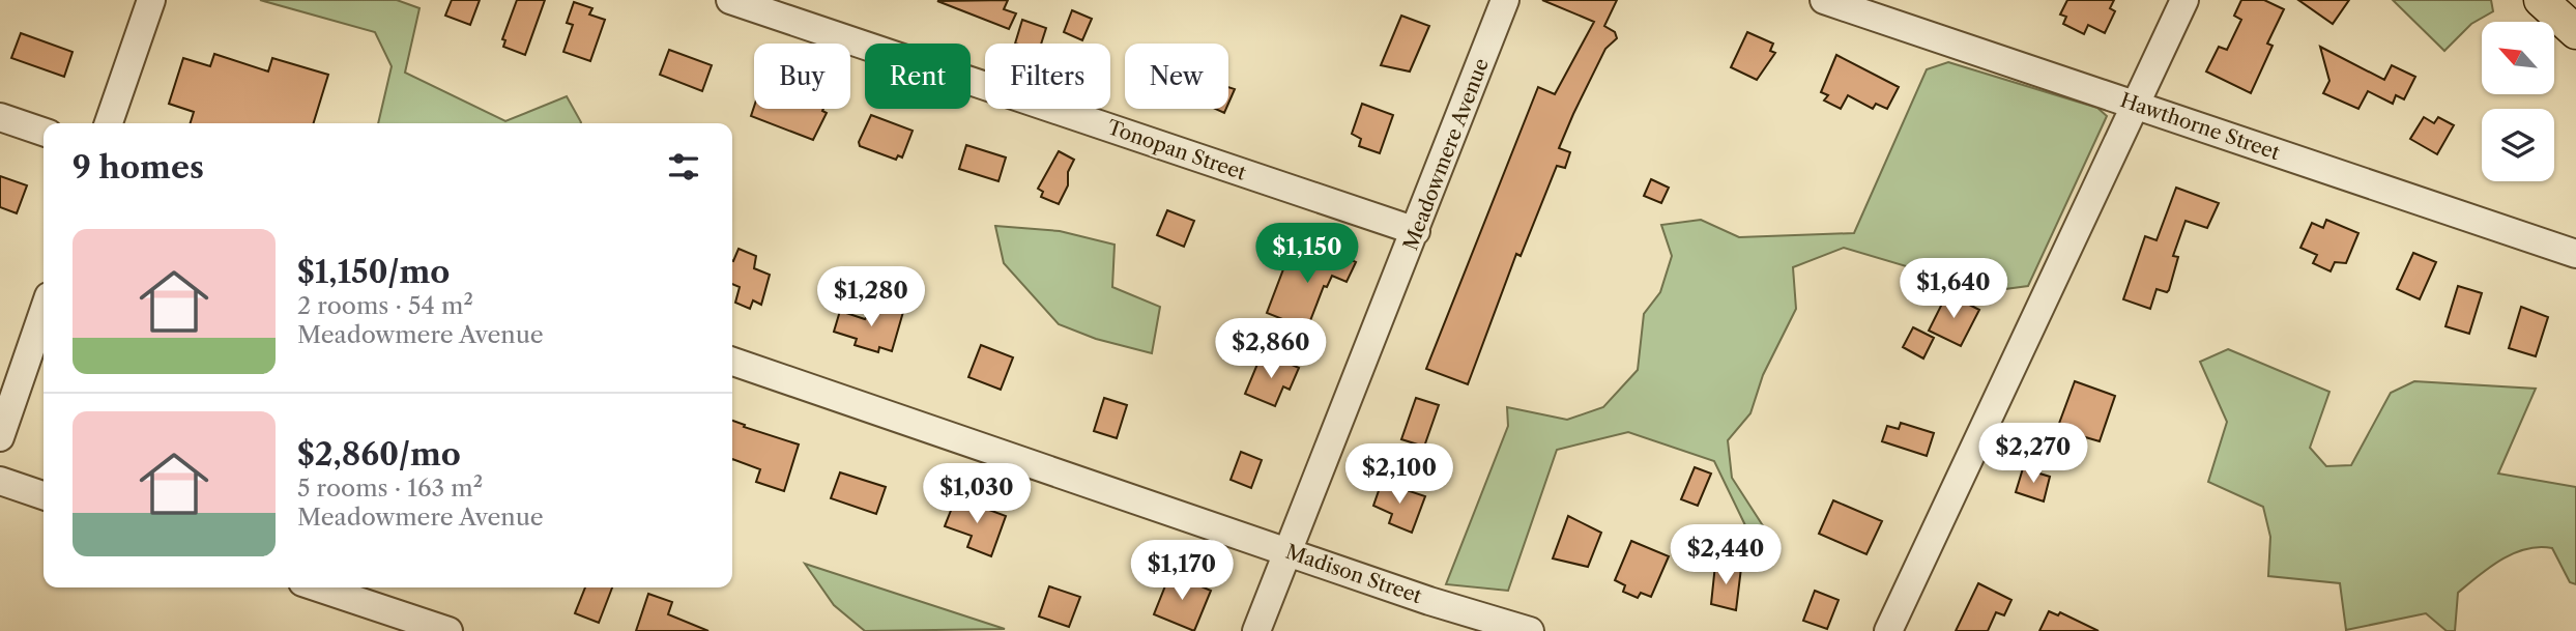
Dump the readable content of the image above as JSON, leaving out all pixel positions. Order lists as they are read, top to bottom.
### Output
{
  "streets": {
    "street": [
      "Hawthorne Street",
      "Tonopan Street",
      "Meadowmere Avenue",
      "Madison Street"
    ]
  },
  "crossings": [
    ["Tonopan Street", "Meadowmere Avenue"],
    ["Meadowmere Avenue", "Madison Street"]
  ],
  "north": "top left",
  "page": {
    "chip": [
      "Buy",
      "Rent",
      "Filters",
      "New"
    ],
    "heading": "9 homes",
    "list": [
      {
        "name": "$1,150/mo",
        "note": "2 rooms · 54 m² · Meadowmere Avenue"
      },
      {
        "name": "$2,860/mo",
        "note": "5 rooms · 163 m² · Meadowmere Avenue"
      }
    ],
    "price": [
      "$1,150",
      "$1,640",
      "$1,280",
      "$2,860",
      "$2,270",
      "$2,100",
      "$1,030",
      "$2,440",
      "$1,170"
    ]
  }
}
